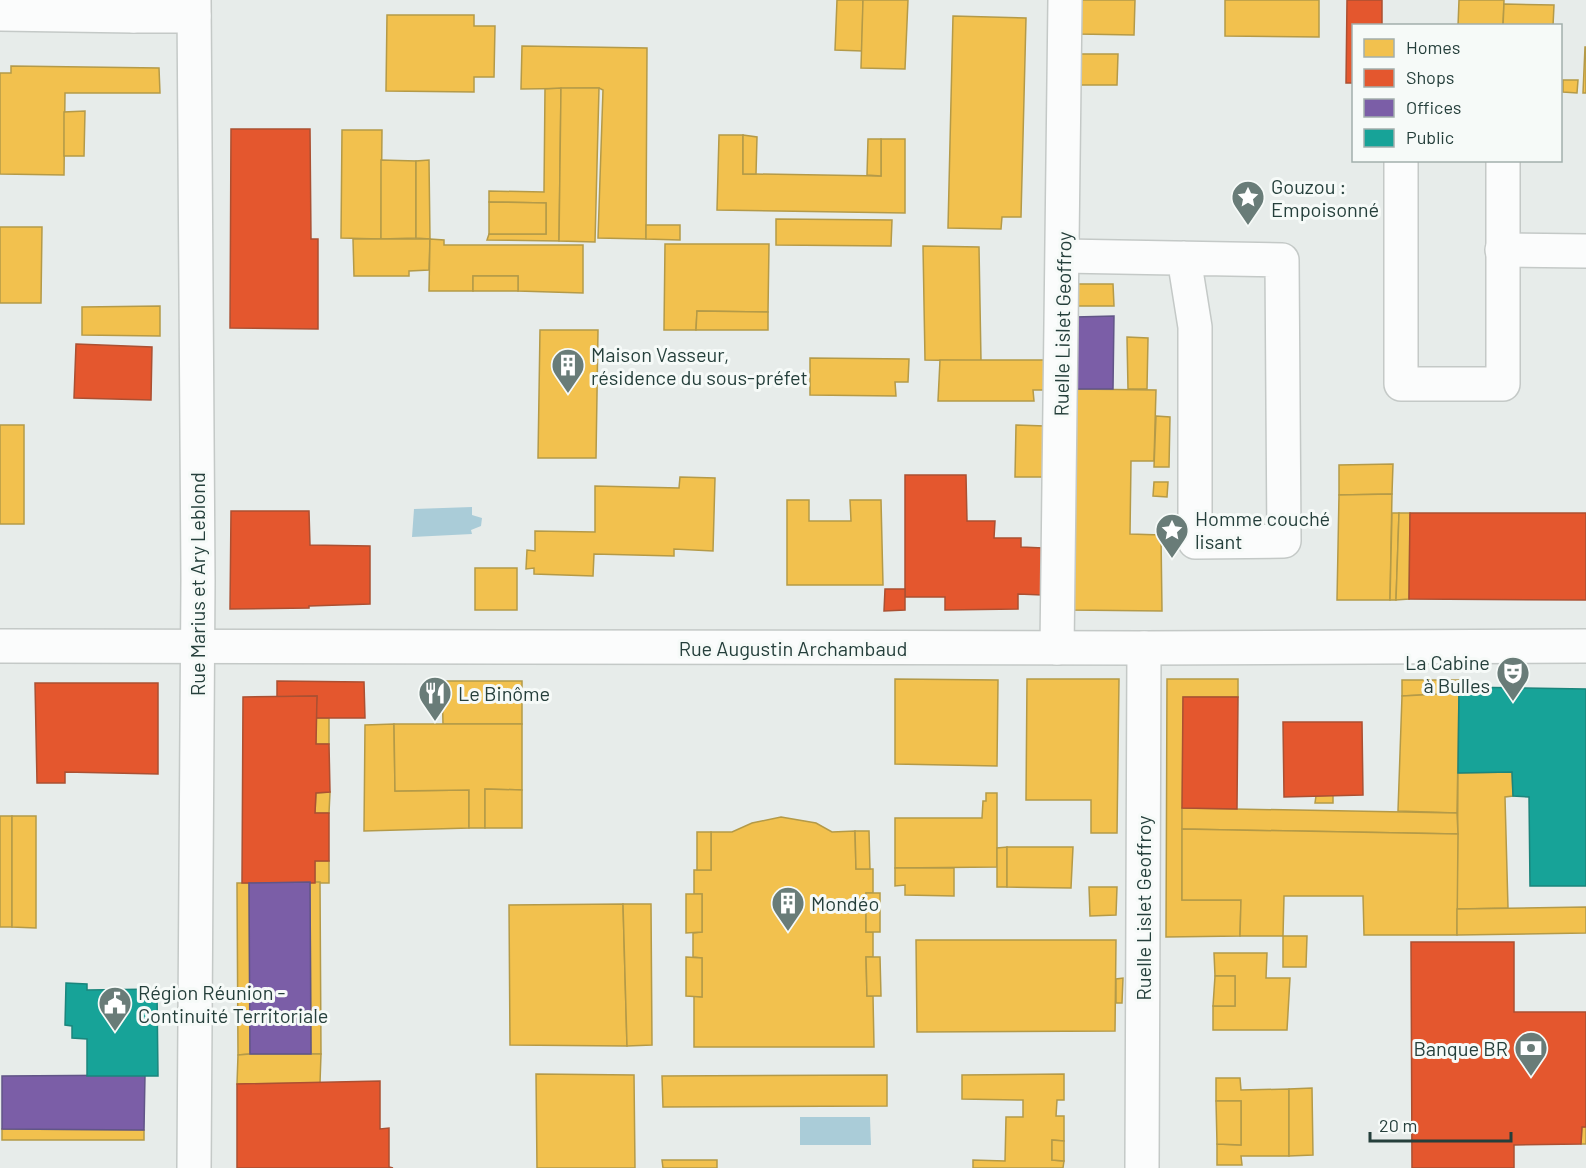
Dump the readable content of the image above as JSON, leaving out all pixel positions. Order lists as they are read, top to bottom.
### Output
{
  "streets": {
    "street": ["Ruelle Lislet Geoffroy", "Rue Marius et Ary Leblond", "Rue Augustin Archambaud"]
  },
  "crossings": [
    ["Ruelle Lislet Geoffroy", "Rue Augustin Archambaud"],
    ["Rue Marius et Ary Leblond", "Rue Augustin Archambaud"]
  ],
  "places": {
    "place": ["Gouzou : Empoisonné", "Homme couché lisant"],
    "building": ["Maison Vasseur, résidence du sous-préfet", "Mondéo"],
    "theatre": ["La Cabine à Bulles"],
    "restaurant": ["Le Binôme"],
    "public building": ["Région Réunion - Continuité Territoriale"],
    "bank": ["Banque BR"]
  },
  "legend": [
    "Homes",
    "Shops",
    "Offices",
    "Public"
  ],
  "scale_bar": "20 m"
}
